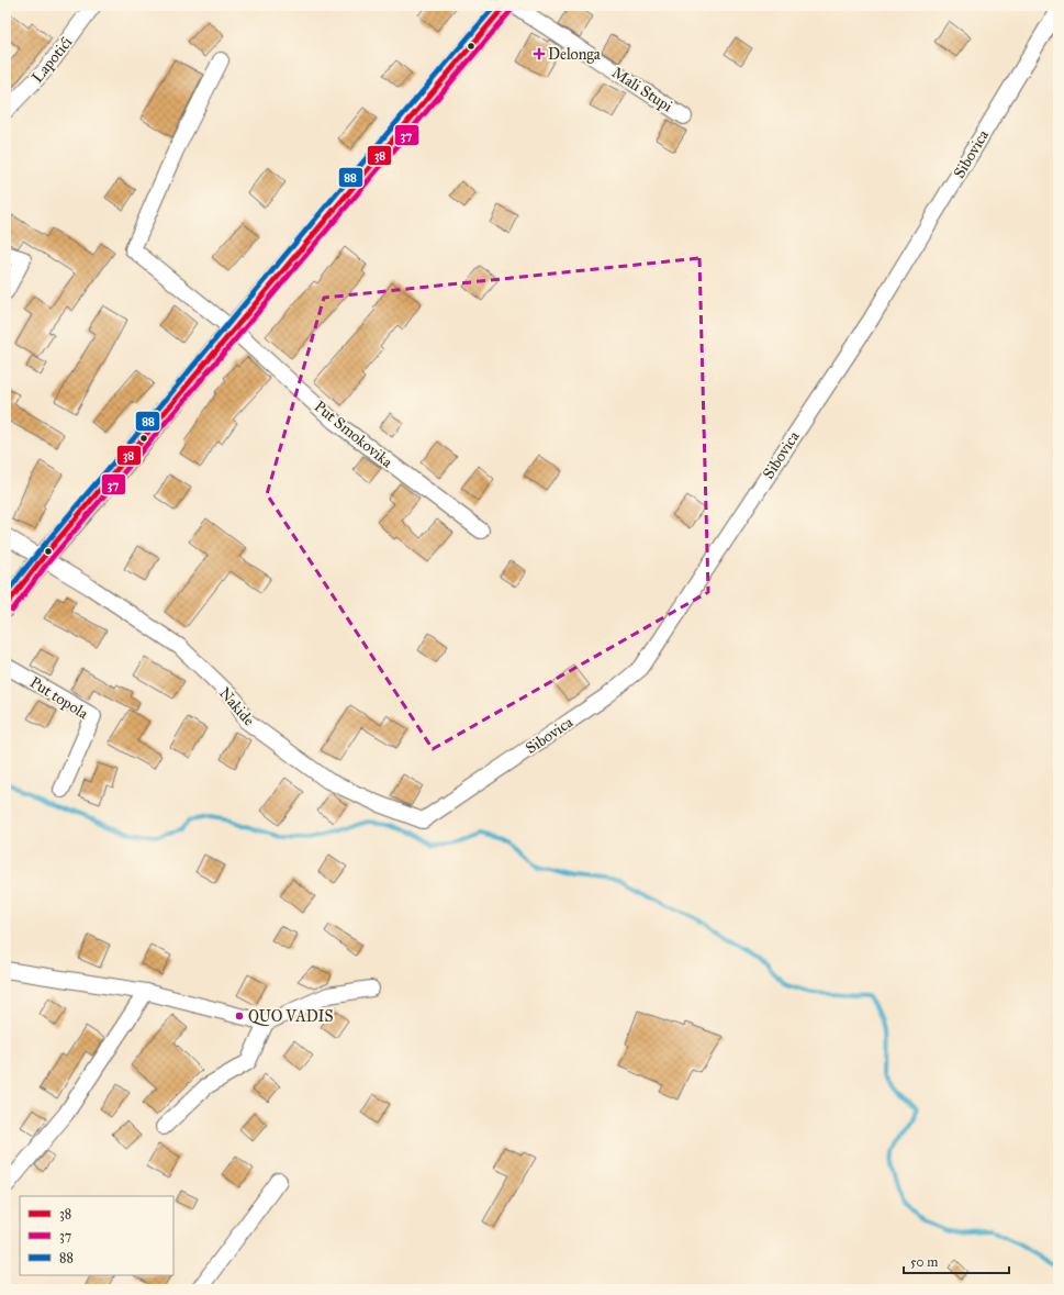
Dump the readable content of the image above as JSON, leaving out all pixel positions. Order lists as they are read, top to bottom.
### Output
{
  "streets": {
    "street": [
      "Lapotići",
      "Mali Stupi",
      "Sibovica",
      "Put Smokovika",
      "Put topola",
      "Nakide"
    ]
  },
  "crossings": [
    ["Sibovica", "Nakide"]
  ],
  "places": {
    "health": ["Delonga"],
    "other": ["QUO VADIS"]
  },
  "lines": ["transit line 38", "transit line 88", "transit line 37"],
  "legend": ["38", "37", "88"],
  "scale_bar": "50 m"
}
